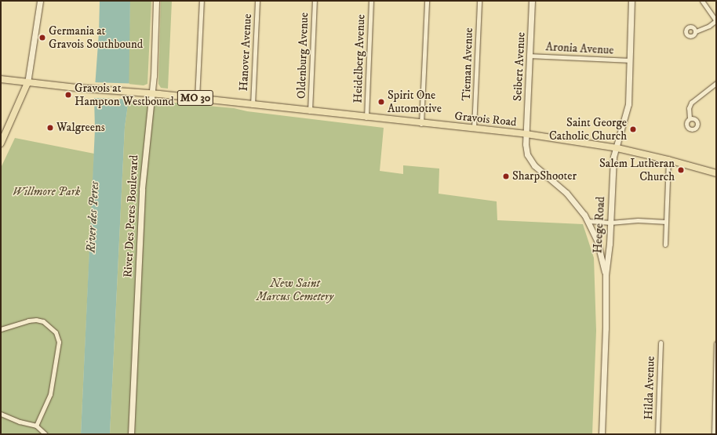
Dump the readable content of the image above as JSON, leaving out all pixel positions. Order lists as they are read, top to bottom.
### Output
{
  "streets": {
    "main road": ["MO 30", "Gravois Road"],
    "street": [
      "Aronia Avenue",
      "Hanover Avenue",
      "Oldenburg Avenue",
      "Heidelberg Avenue",
      "Tieman Avenue",
      "Seibert Avenue",
      "River Des Peres Boulevard",
      "Heege Road",
      "Hilda Avenue"
    ]
  },
  "crossings": [
    ["Aronia Avenue", "Seibert Avenue"],
    ["Aronia Avenue", "Heege Road"],
    ["Hanover Avenue", "Gravois Road"],
    ["Oldenburg Avenue", "Gravois Road"],
    ["Heidelberg Avenue", "Gravois Road"],
    ["Tieman Avenue", "Gravois Road"],
    ["Seibert Avenue", "Gravois Road"],
    ["Seibert Avenue", "Heege Road"],
    ["MO 30", "Gravois Road"],
    ["MO 30", "River Des Peres Boulevard"],
    ["Gravois Road", "Heege Road"]
  ],
  "water": ["River des Peres"],
  "parks": ["Willmore Park", "New Saint Marcus Cemetery"],
  "places": [
    "Germania at Gravois Southbound",
    "Gravois at Hampton Westbound",
    "Spirit One Automotive",
    "Walgreens",
    "Saint George Catholic Church",
    "Salem Lutheran Church",
    "SharpShooter"
  ]
}
